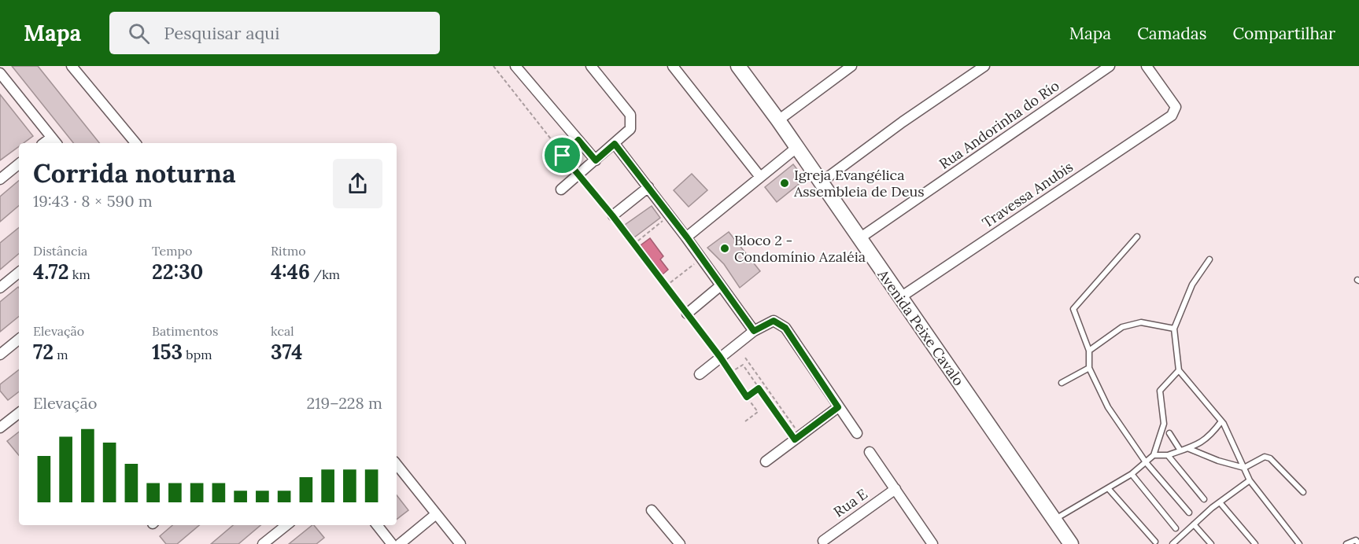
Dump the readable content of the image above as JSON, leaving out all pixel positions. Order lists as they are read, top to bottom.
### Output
{
  "streets": {
    "street": [
      "Rua Andorinha do Río",
      "Travessa Anubis",
      "Avenida Peixe Cavalo",
      "Rua E"
    ]
  },
  "crossings": [
    ["Rua Andorinha do Río", "Avenida Peixe Cavalo"],
    ["Travessa Anubis", "Avenida Peixe Cavalo"]
  ],
  "places": ["Igreja Evangélica Assembleia de Deus", "Bloco 2 - Condomínio Azaléia"],
  "page": {
    "header": "Mapa",
    "search": "Pesquisar aqui",
    "nav": ["Mapa", "Camadas", "Compartilhar"],
    "heading": ["Corrida noturna", "19:43 · 8 × 590 m"],
    "stats": [
      ["Distância", "4.72 km"],
      ["Tempo", "22:30"],
      ["Ritmo", "4:46 /km"],
      ["Elevação", "72 m"],
      ["Batimentos", "153 bpm"],
      ["kcal", "374"]
    ],
    "chart": ["Elevação", "219–228 m"]
  }
}
